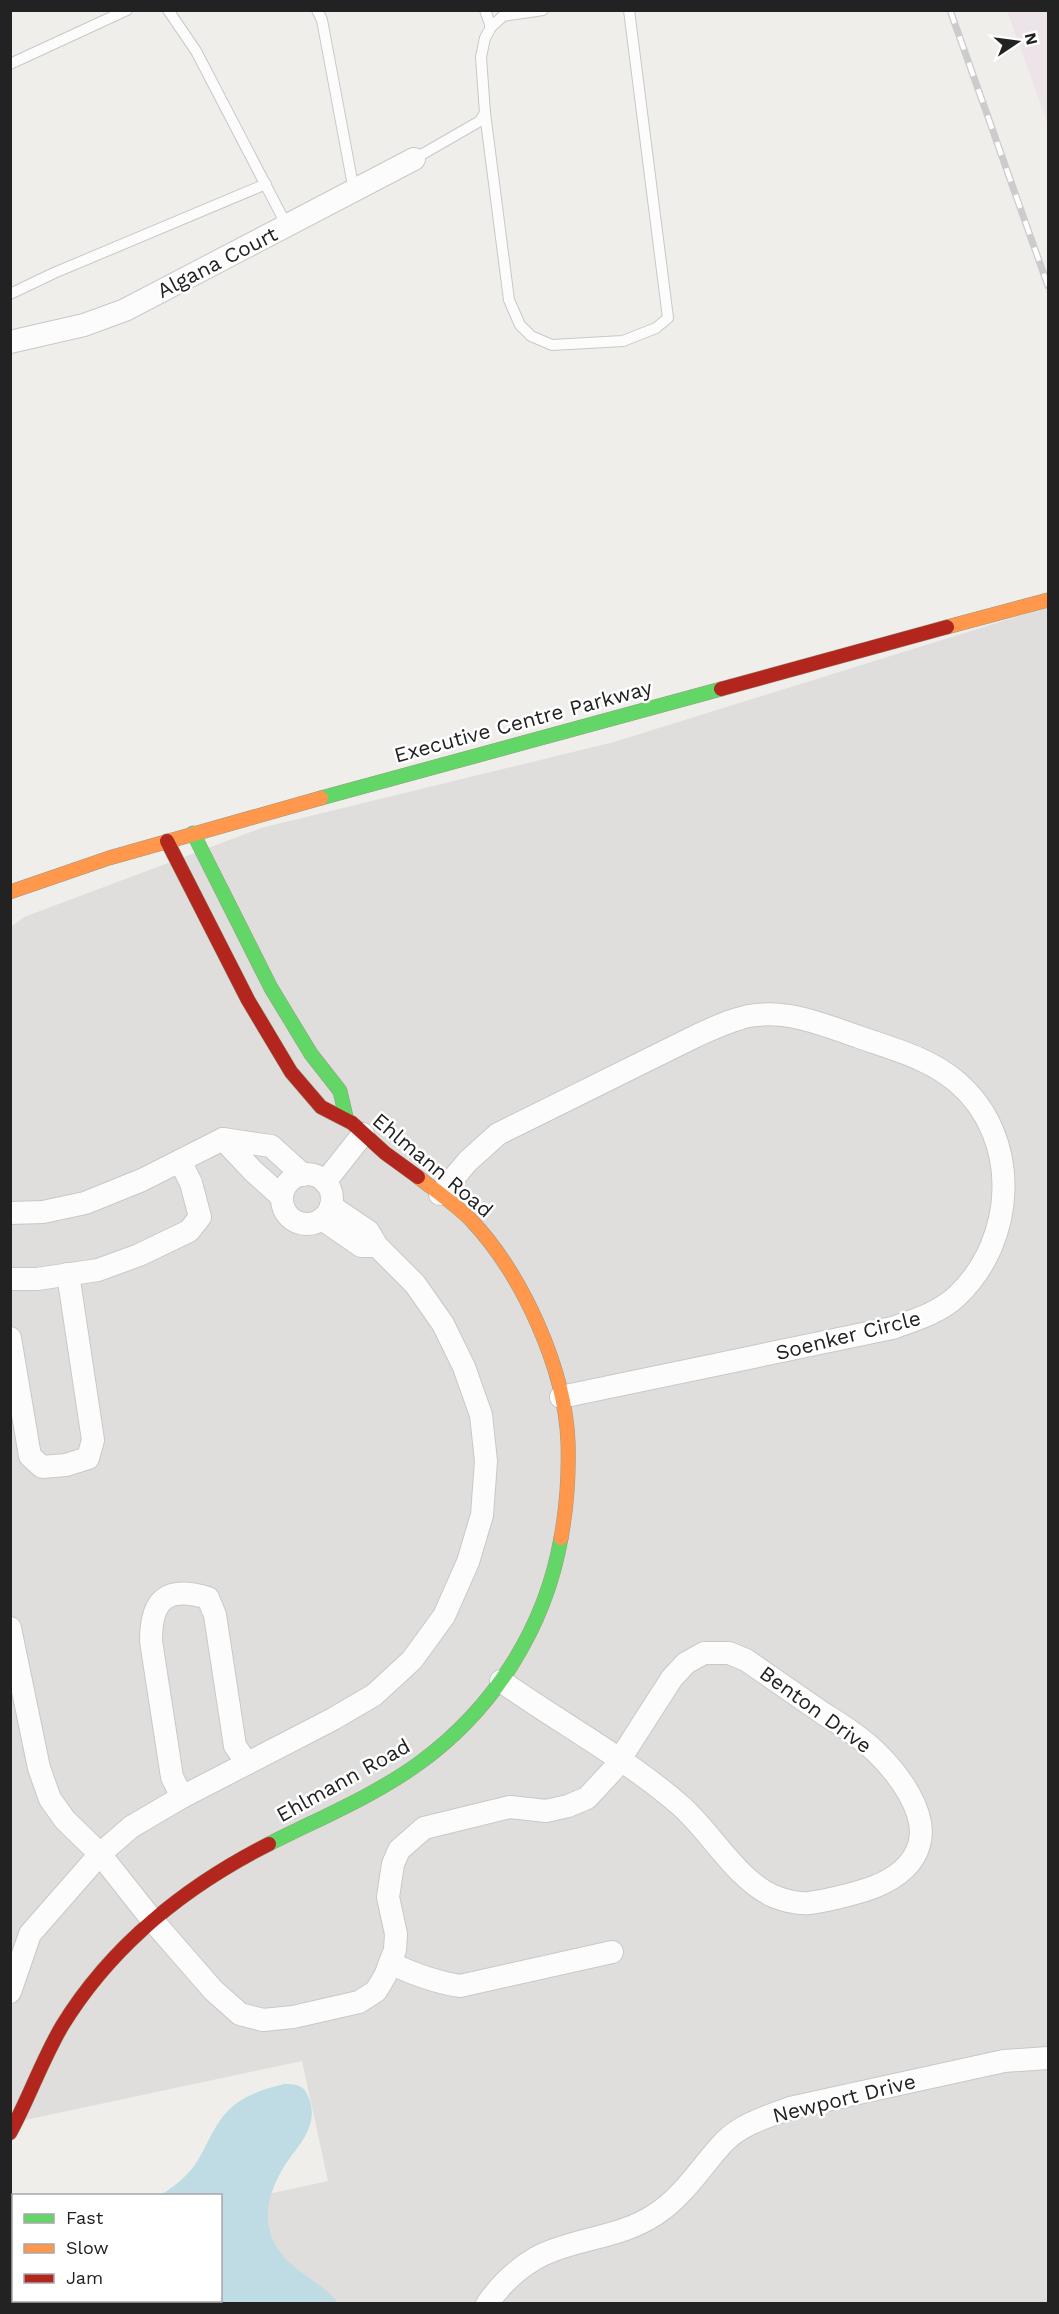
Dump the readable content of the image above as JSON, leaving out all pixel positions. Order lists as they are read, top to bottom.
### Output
{
  "streets": {
    "street": [
      "Algana Court",
      "Executive Centre Parkway",
      "Ehlmann Road",
      "Soenker Circle",
      "Benton Drive",
      "Newport Drive"
    ]
  },
  "crossings": [
    ["Executive Centre Parkway", "Ehlmann Road"],
    ["Ehlmann Road", "Soenker Circle"],
    ["Ehlmann Road", "Benton Drive"]
  ],
  "legend": ["Fast", "Slow", "Jam"],
  "north": "right"
}
